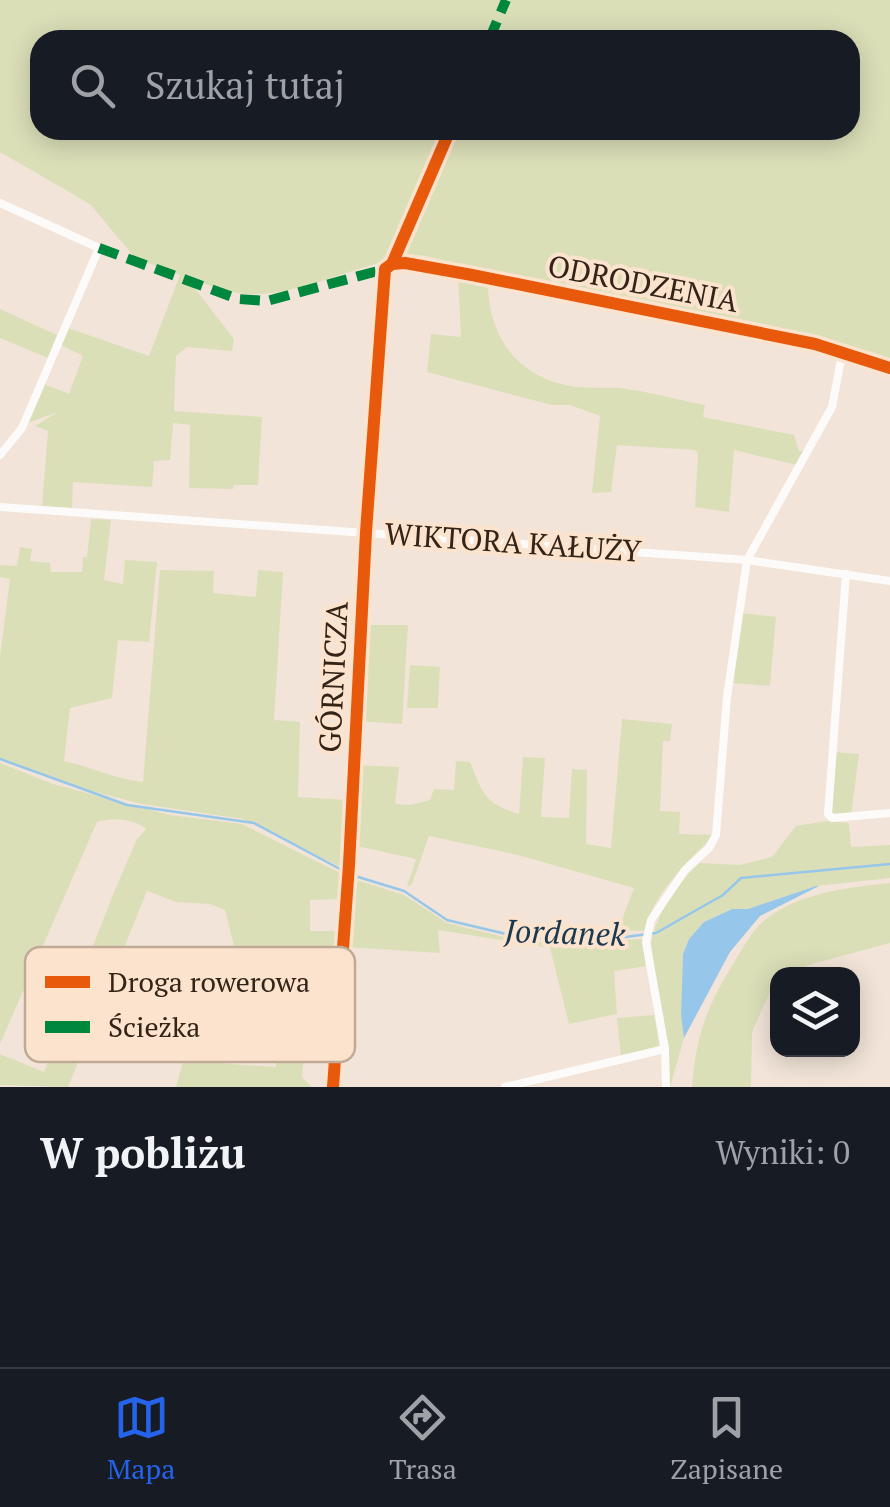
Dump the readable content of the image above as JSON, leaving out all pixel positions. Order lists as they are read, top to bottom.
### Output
{
  "streets": {
    "street": ["ODRODZENIA", "WIKTORA KAŁUŻY", "GÓRNICZA"]
  },
  "crossings": [
    ["ODRODZENIA", "GÓRNICZA"],
    ["WIKTORA KAŁUŻY", "GÓRNICZA"]
  ],
  "water": ["Jordanek"],
  "legend": ["Droga rowerowa", "Ścieżka"],
  "page": {
    "search": "Szukaj tutaj",
    "heading": ["W pobliżu", "Wyniki: 0"],
    "nav": ["Mapa", "Trasa", "Zapisane"]
  }
}
